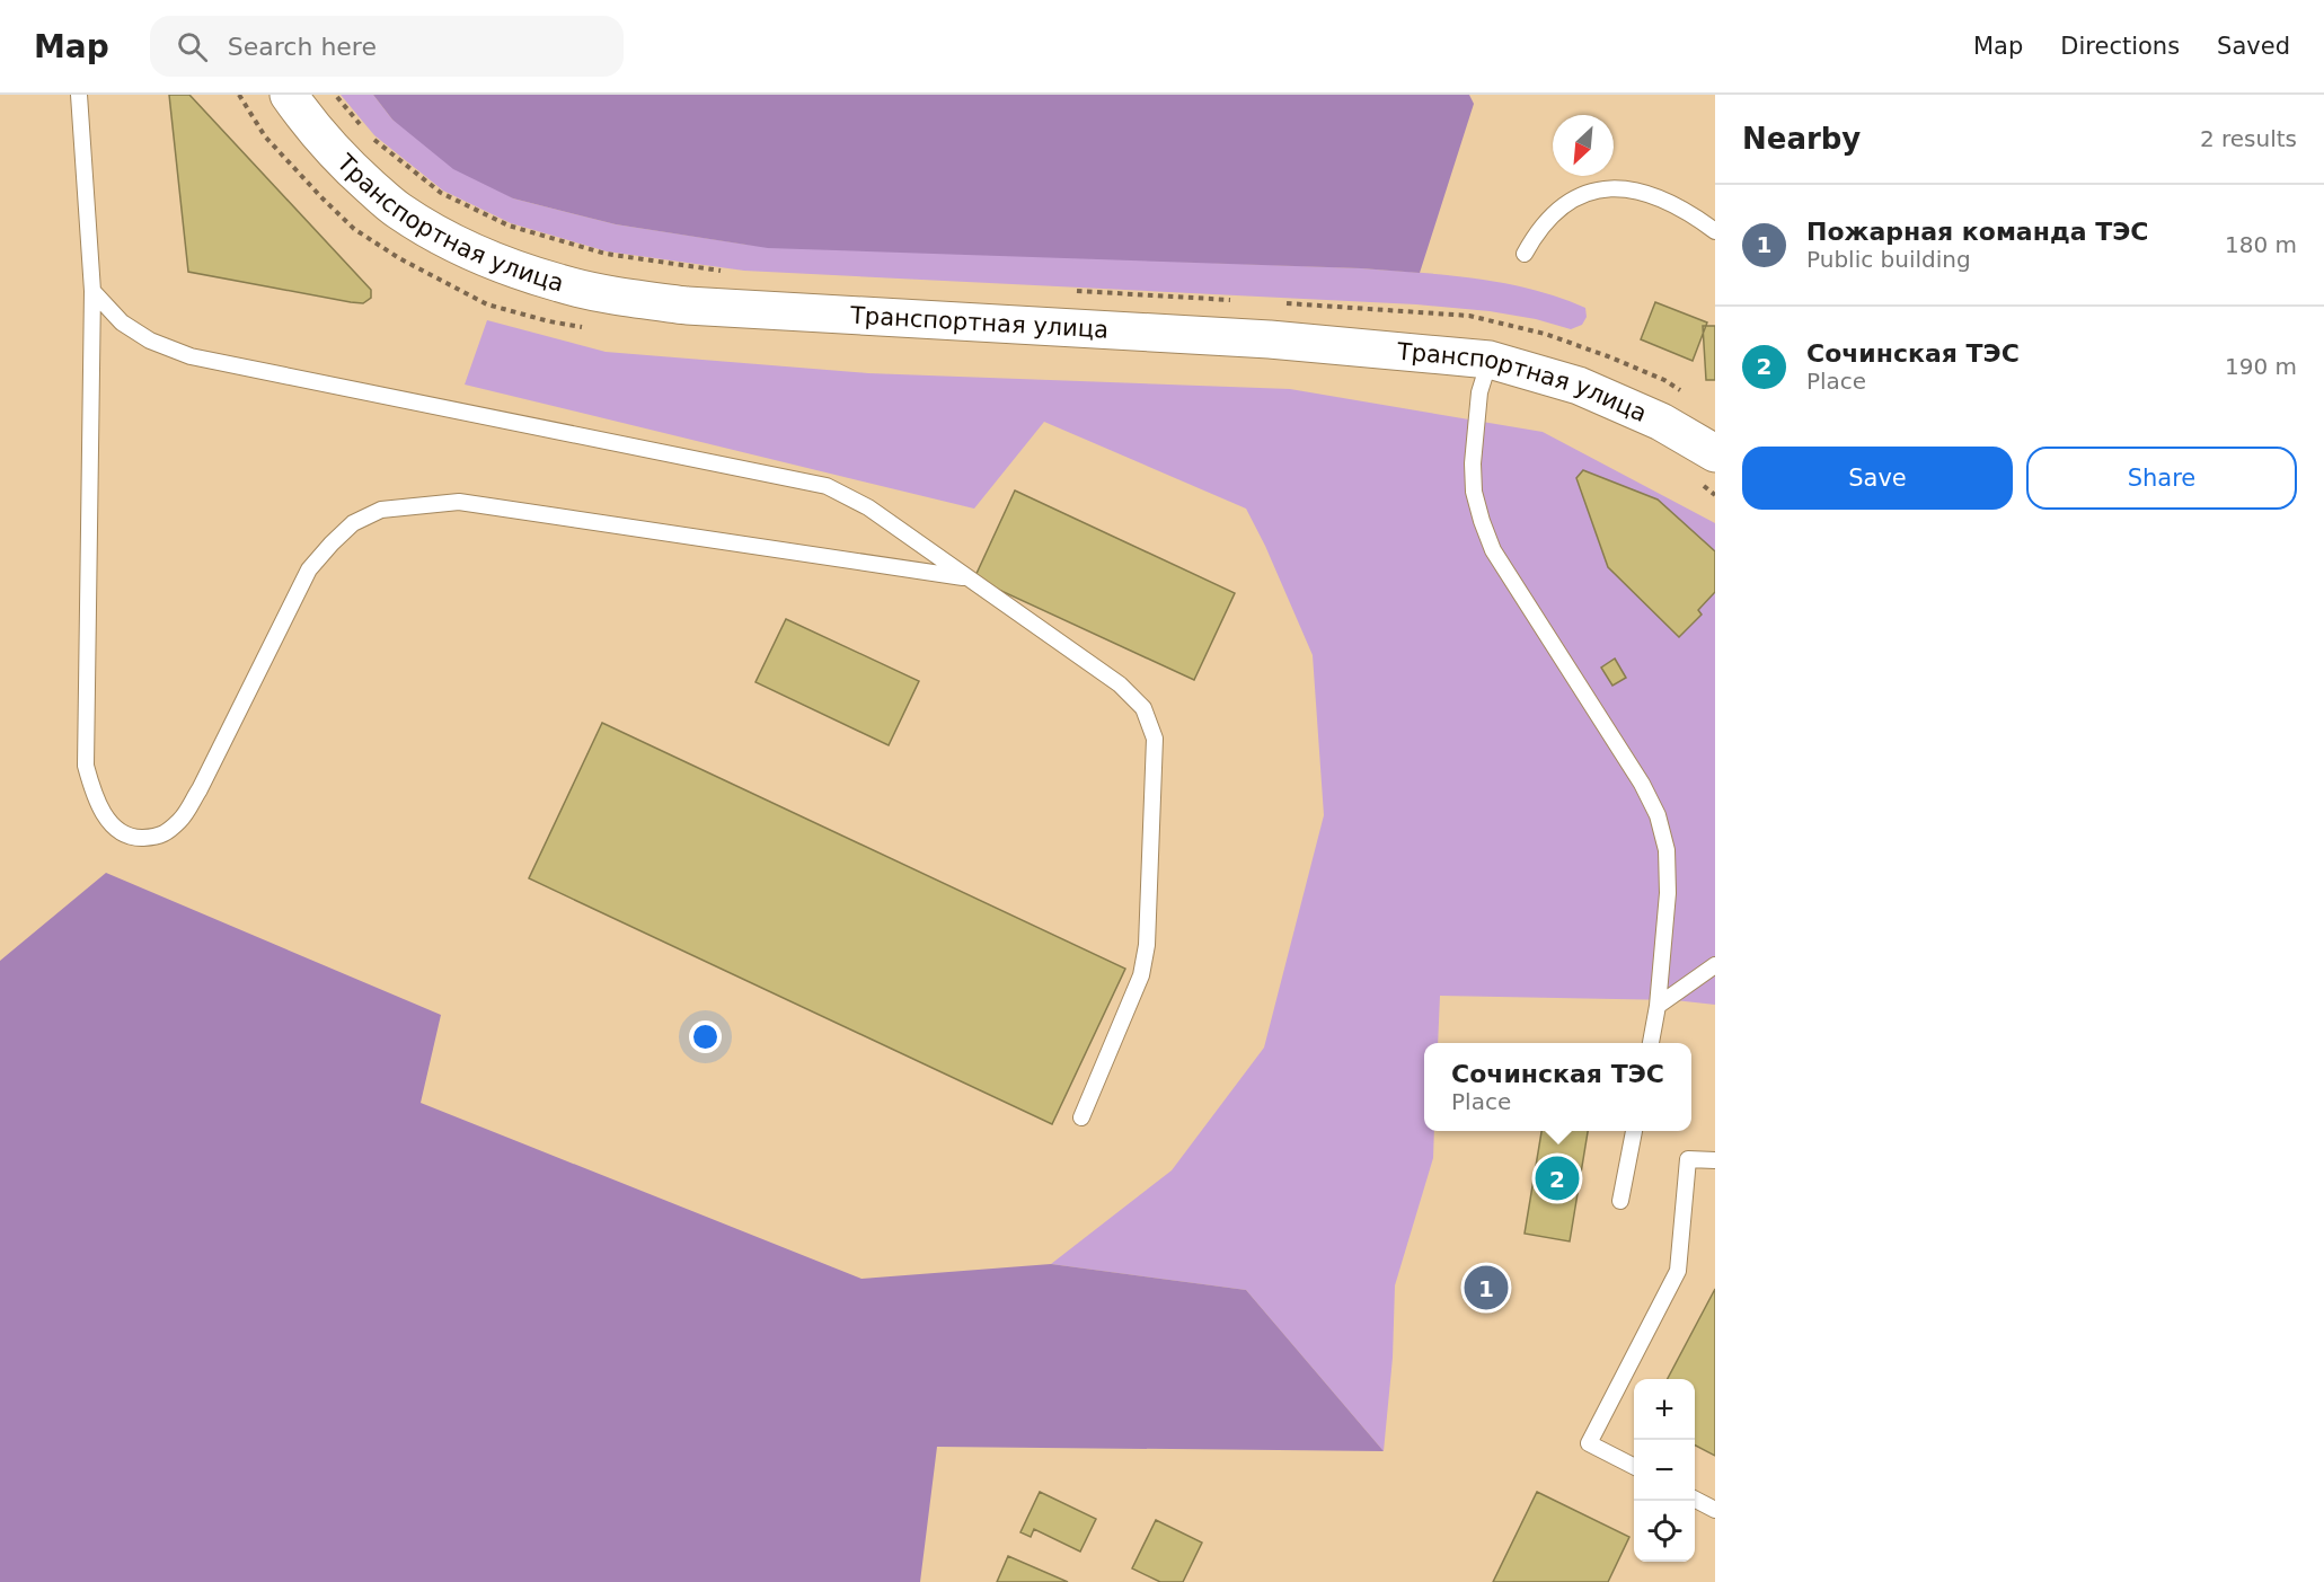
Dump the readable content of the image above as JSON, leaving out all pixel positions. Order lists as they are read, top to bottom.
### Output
{
  "streets": {
    "main road": ["Транспортная улица"]
  },
  "north": "bottom left",
  "page": {
    "header": "Map",
    "search": "Search here",
    "nav": ["Map", "Directions", "Saved"],
    "heading": ["Nearby", "2 results"],
    "list": [
      {
        "mark": "1",
        "name": "Пожарная команда ТЭС",
        "note": "Public building",
        "value": "180 m"
      },
      {
        "mark": "2",
        "name": "Сочинская ТЭС",
        "note": "Place",
        "value": "190 m"
      }
    ],
    "buttons": ["Save", "Share"],
    "popup": ["Сочинская ТЭС", "Place"],
    "pins": ["2", "1"],
    "map_buttons": ["+", "−"]
  }
}
